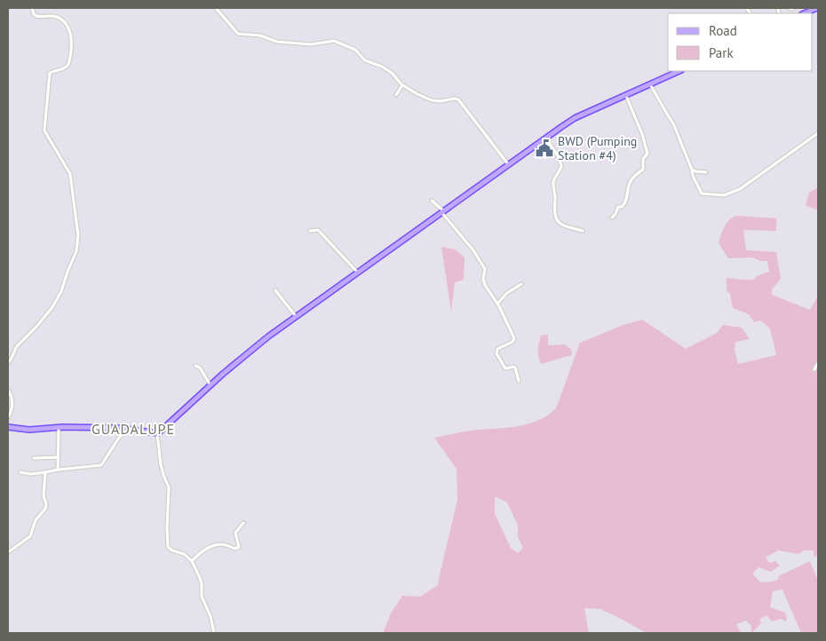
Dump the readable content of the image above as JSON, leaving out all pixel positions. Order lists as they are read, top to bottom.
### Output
{
  "districts": ["GUADALUPE"],
  "places": {
    "public building": ["BWD (Pumping Station #4)"]
  },
  "legend": ["Road", "Park"]
}
